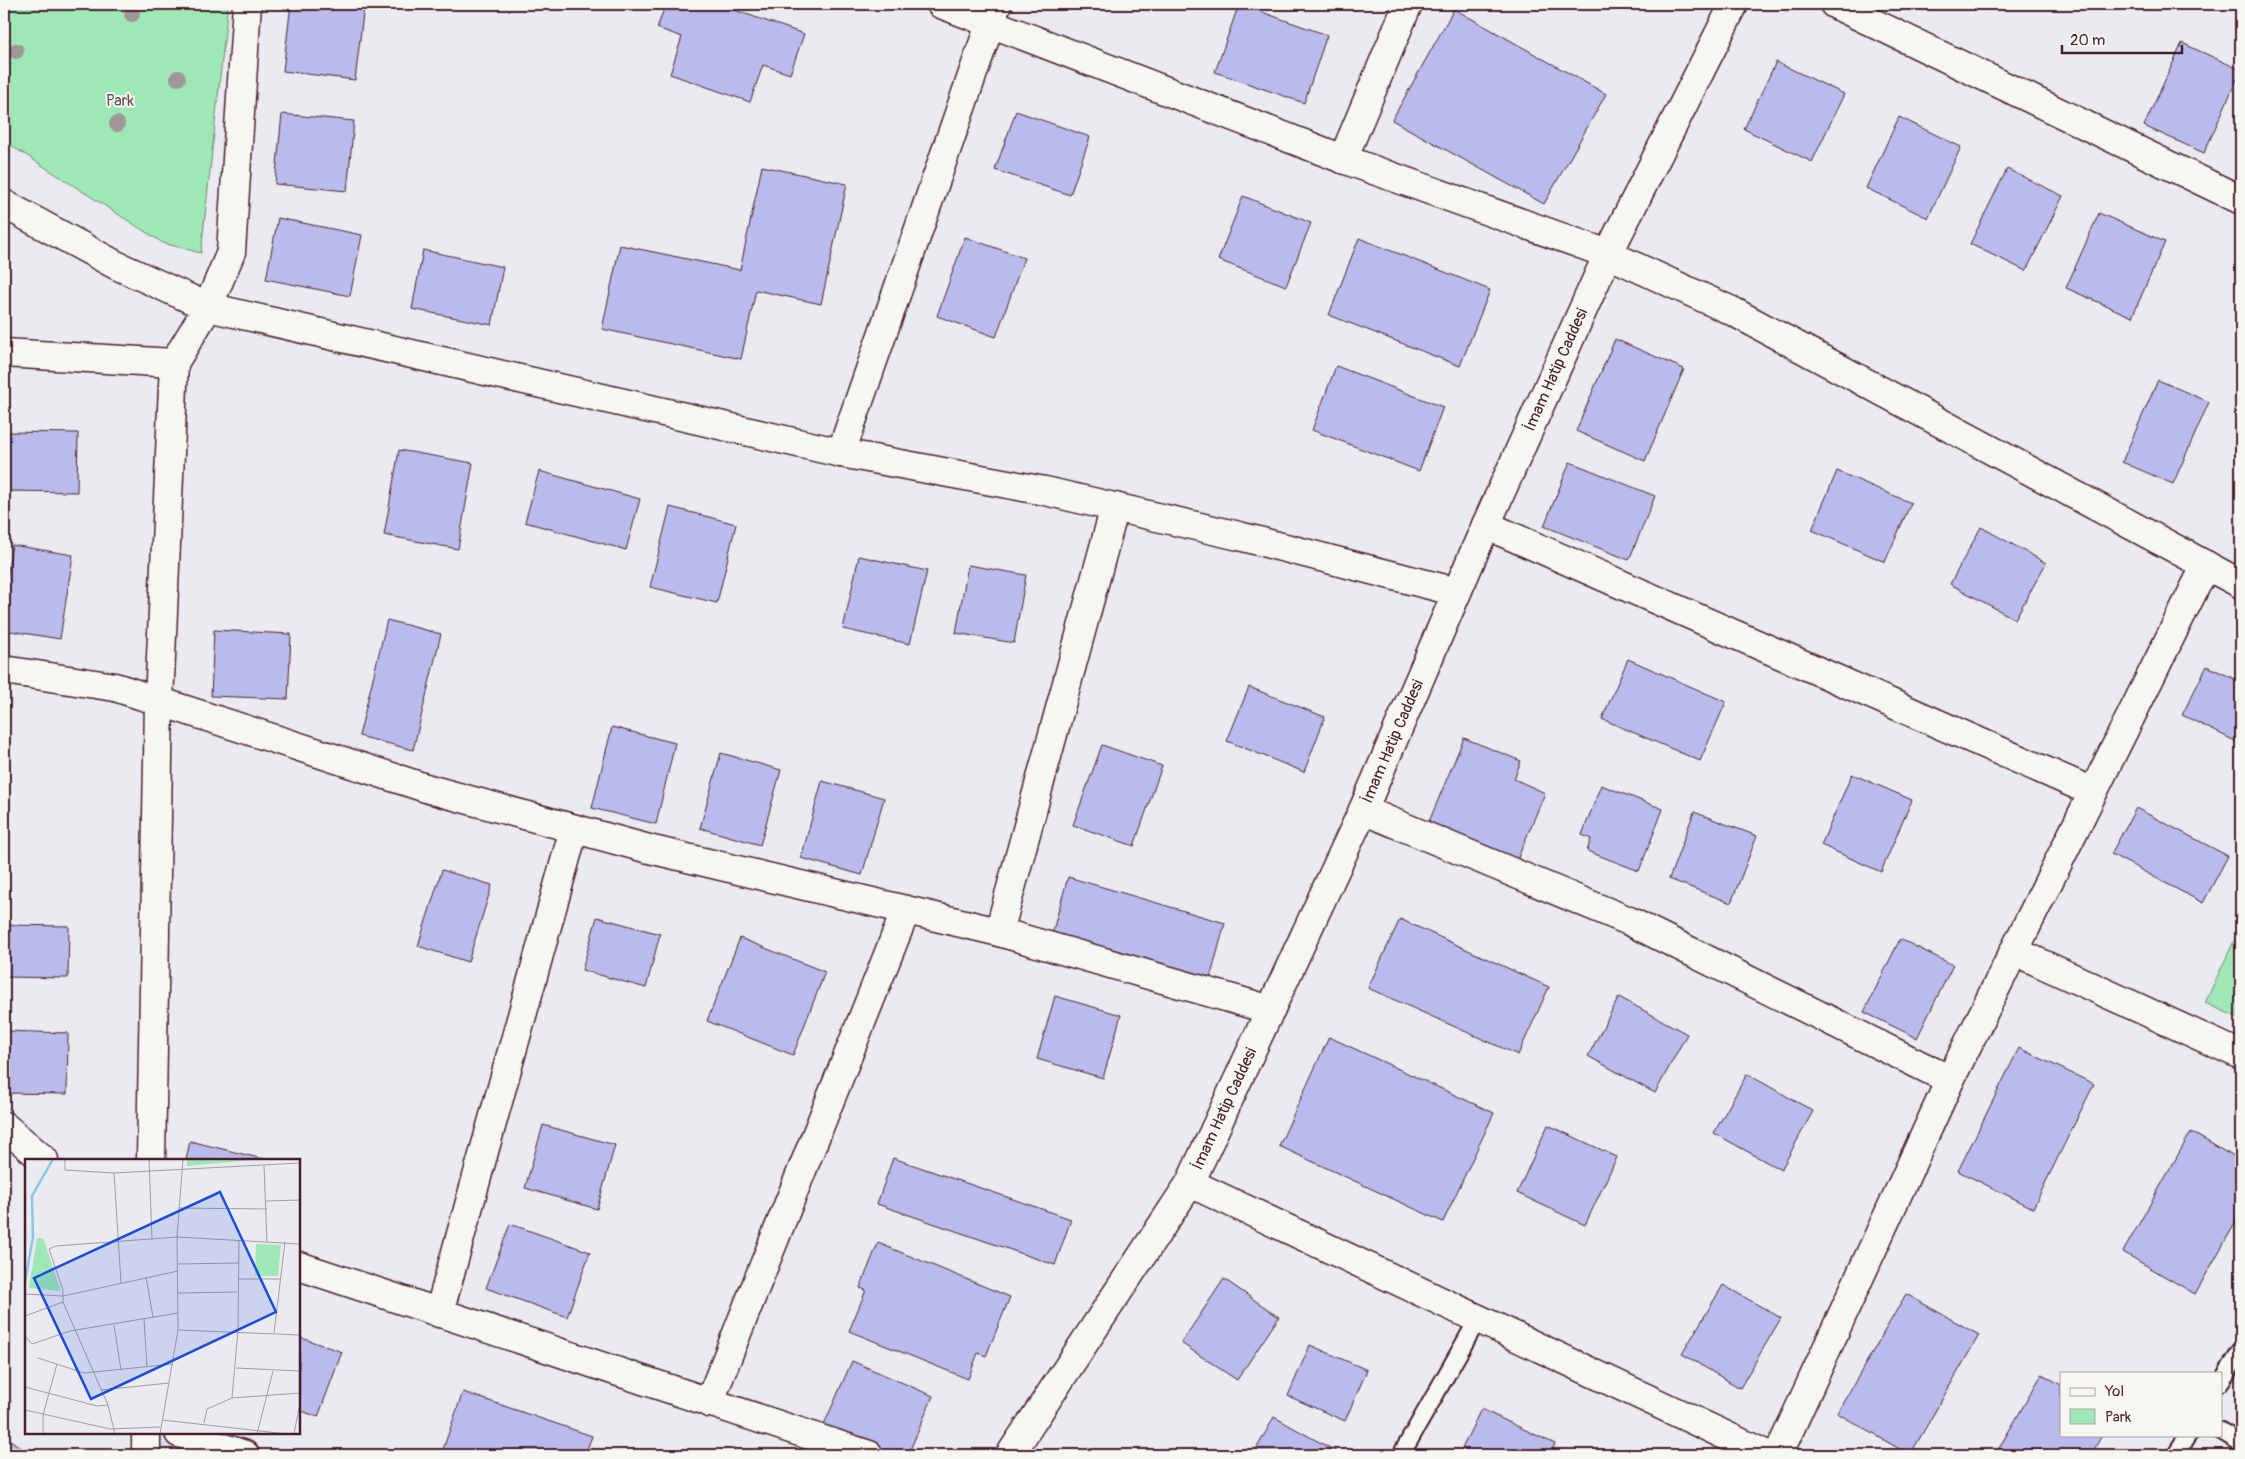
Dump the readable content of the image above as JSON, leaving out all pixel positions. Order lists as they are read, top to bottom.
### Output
{
  "streets": {
    "street": ["İmam Hatip Caddesi"]
  },
  "parks": ["Park"],
  "legend": ["Yol", "Park"],
  "scale_bar": "20 m"
}
